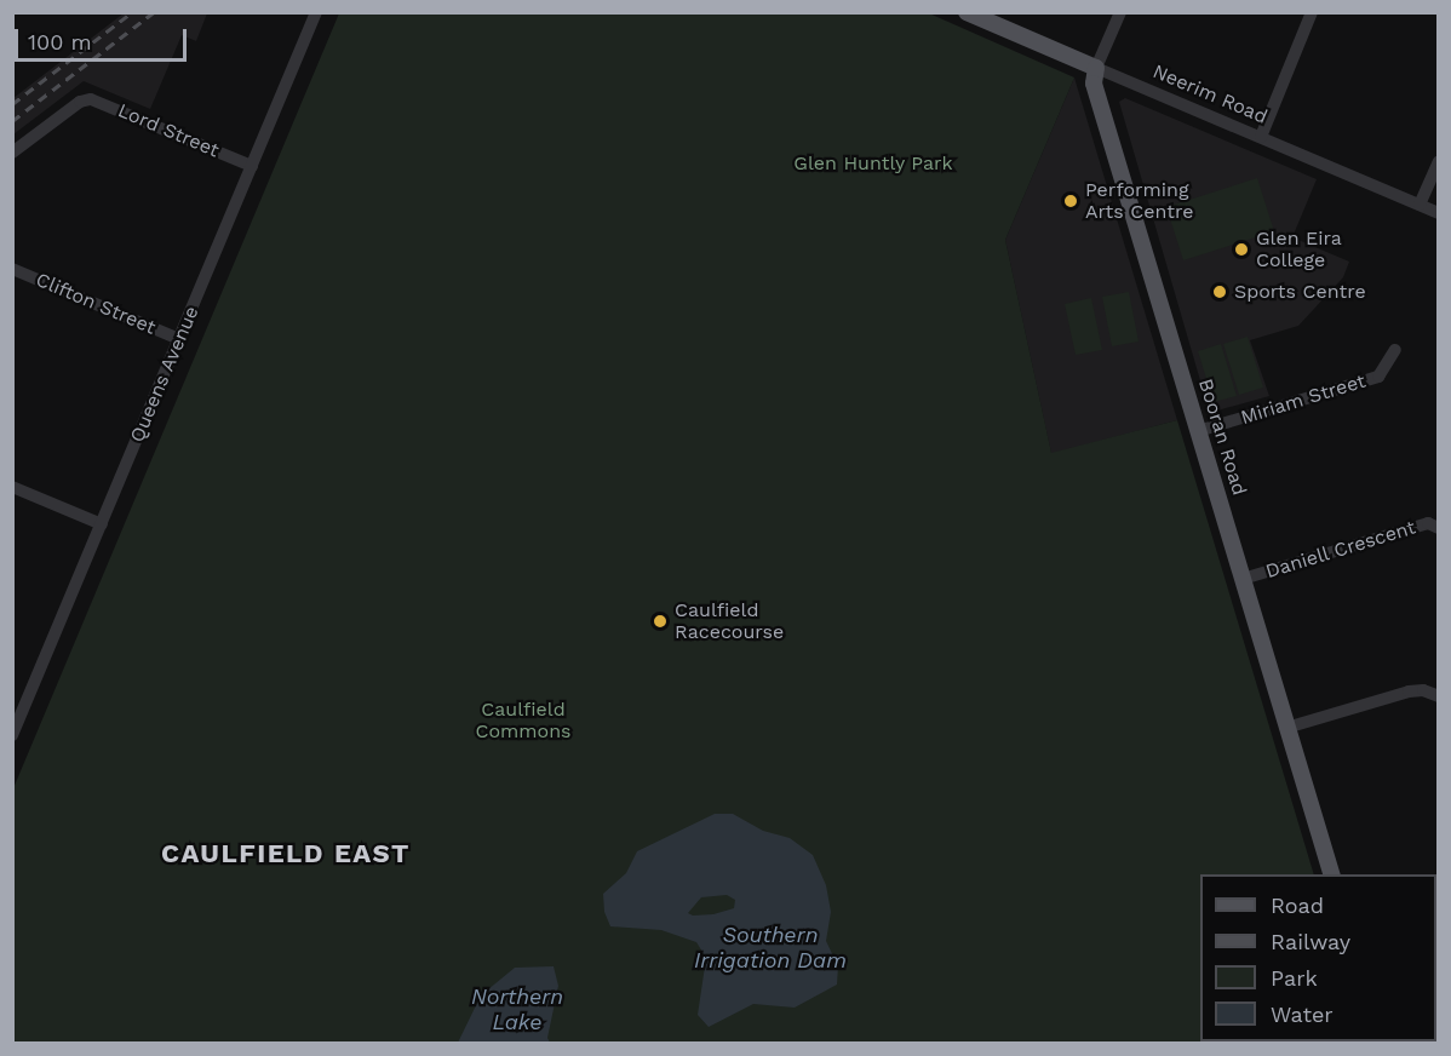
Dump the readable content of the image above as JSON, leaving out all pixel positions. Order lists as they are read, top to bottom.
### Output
{
  "streets": {
    "main road": ["Neerim Road", "Booran Road"],
    "street": [
      "Lord Street",
      "Clifton Street",
      "Queens Avenue",
      "Miriam Street",
      "Daniell Crescent"
    ]
  },
  "crossings": [
    ["Neerim Road", "Booran Road"],
    ["Lord Street", "Queens Avenue"],
    ["Clifton Street", "Queens Avenue"],
    ["Miriam Street", "Booran Road"],
    ["Booran Road", "Daniell Crescent"]
  ],
  "districts": ["CAULFIELD EAST"],
  "water": ["Southern Irrigation Dam", "Northern Lake"],
  "parks": ["Glen Huntly Park", "Caulfield Commons"],
  "places": [
    "Performing Arts Centre",
    "Glen Eira College",
    "Sports Centre",
    "Caulfield Racecourse"
  ],
  "legend": [
    "Road",
    "Railway",
    "Park",
    "Water"
  ],
  "scale_bar": "100 m"
}
